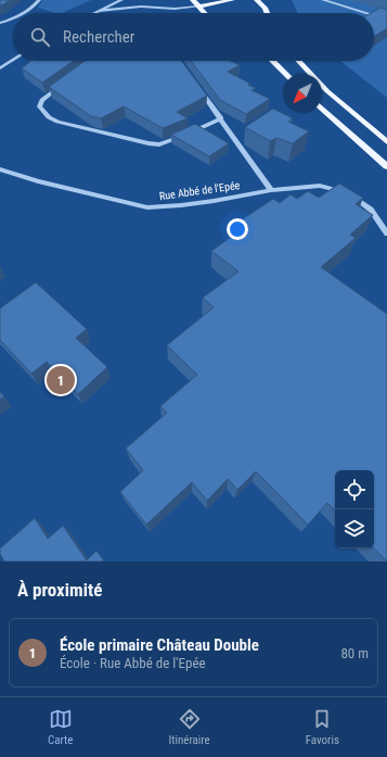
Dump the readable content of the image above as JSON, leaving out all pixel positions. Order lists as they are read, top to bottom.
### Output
{
  "streets": {
    "street": ["Rue Abbé de l'Epée"]
  },
  "north": "bottom left",
  "page": {
    "search": "Rechercher",
    "pins": "1",
    "heading": "À proximité",
    "list": [
      {
        "mark": "1",
        "name": "École primaire Château Double",
        "note": "École · Rue Abbé de l'Epée",
        "value": "80 m"
      }
    ],
    "nav": ["Carte", "Itinéraire", "Favoris"]
  }
}
